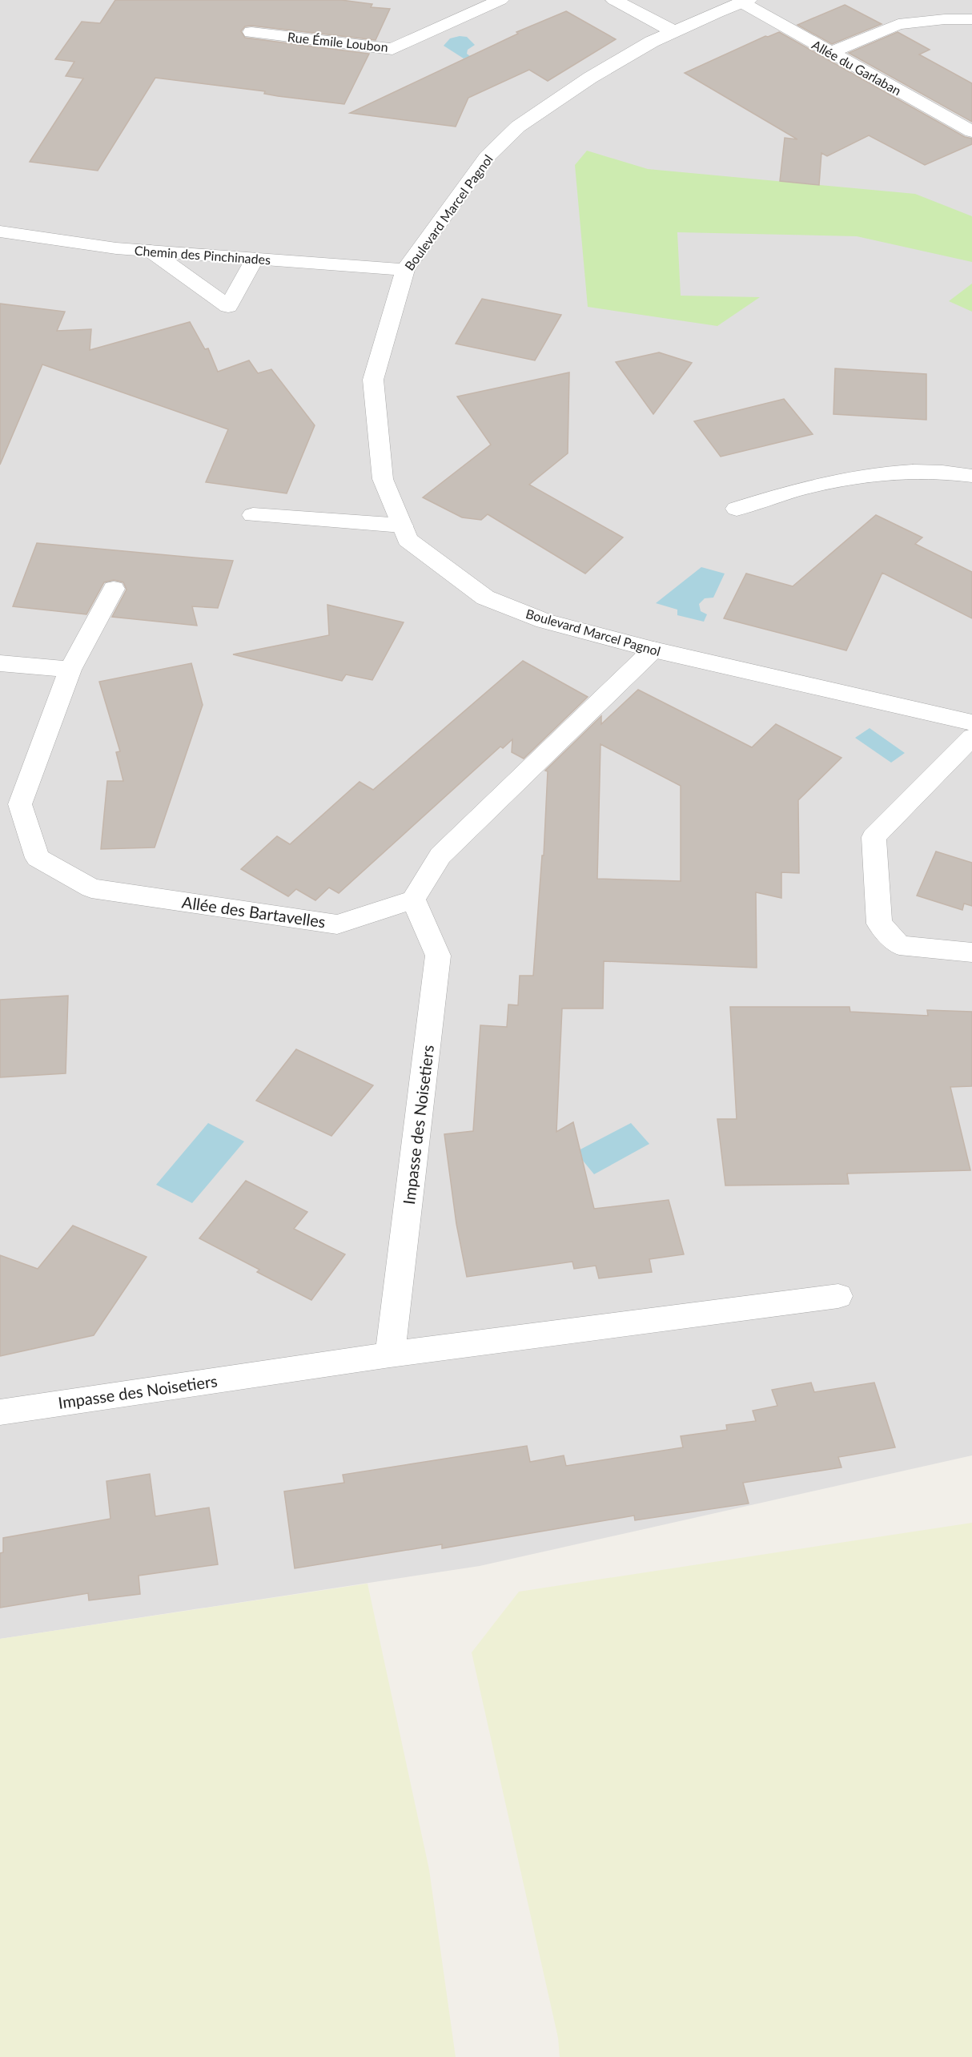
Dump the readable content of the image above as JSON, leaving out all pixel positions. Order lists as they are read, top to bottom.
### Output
{
  "streets": {
    "street": [
      "Rue Émile Loubon",
      "Allée du Garlaban",
      "Boulevard Marcel Pagnol",
      "Chemin des Pinchinades",
      "Allée des Bartavelles",
      "Impasse des Noisetiers"
    ]
  },
  "crossings": [
    ["Allée du Garlaban", "Boulevard Marcel Pagnol"],
    ["Boulevard Marcel Pagnol", "Chemin des Pinchinades"],
    ["Allée des Bartavelles", "Impasse des Noisetiers"]
  ]
}
